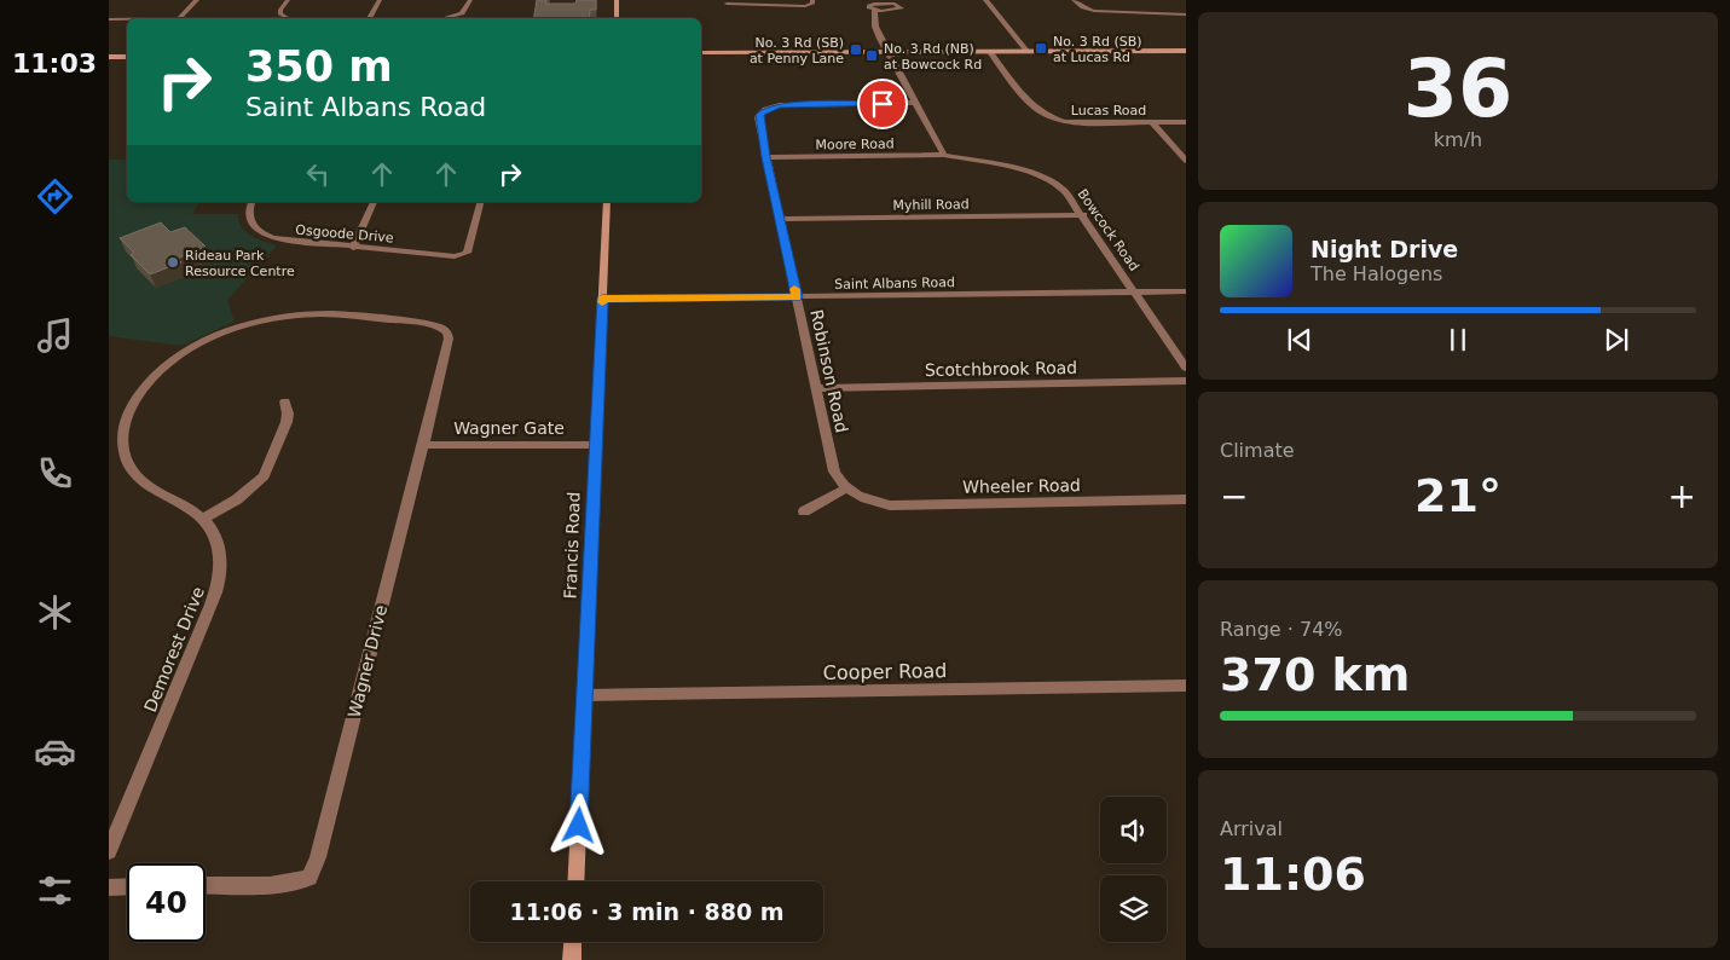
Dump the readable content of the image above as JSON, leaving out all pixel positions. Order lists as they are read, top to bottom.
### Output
{
  "streets": {
    "street": [
      "Lucas Road",
      "Moore Road",
      "Myhill Road",
      "Bowcock Road",
      "Osgoode Drive",
      "Saint Albans Road",
      "Scotchbrook Road",
      "Robinson Road",
      "Wagner Gate",
      "Wheeler Road",
      "Francis Road",
      "Demorest Drive",
      "Wagner Drive",
      "Cooper Road"
    ]
  },
  "crossings": [
    ["Moore Road", "Bowcock Road"],
    ["Moore Road", "Robinson Road"],
    ["Myhill Road", "Bowcock Road"],
    ["Myhill Road", "Robinson Road"],
    ["Bowcock Road", "Saint Albans Road"],
    ["Saint Albans Road", "Robinson Road"],
    ["Saint Albans Road", "Francis Road"],
    ["Scotchbrook Road", "Robinson Road"],
    ["Robinson Road", "Wheeler Road"],
    ["Wagner Gate", "Francis Road"],
    ["Wagner Gate", "Wagner Drive"],
    ["Francis Road", "Cooper Road"],
    ["Demorest Drive", "Wagner Drive"]
  ],
  "places": {
    "transit": ["No. 3 Rd (SB) at Lucas Rd", "No. 3 Rd (SB) at Penny Lane", "No. 3 Rd (NB) at Bowcock Rd"],
    "other": ["Rideau Park Resource Centre"]
  },
  "page": {
    "tabs": "11:03",
    "tile": [
      ["36", "km/h"],
      "Climate",
      ["Range · 74%", "370 km"],
      ["Arrival", "11:06"]
    ],
    "turn": ["350 m", "Saint Albans Road"],
    "song": ["Night Drive", "The Halogens"],
    "heat": ["−", "21°", "+"],
    "limit": "40",
    "trip": "11:06 · 3 min · 880 m"
  }
}
